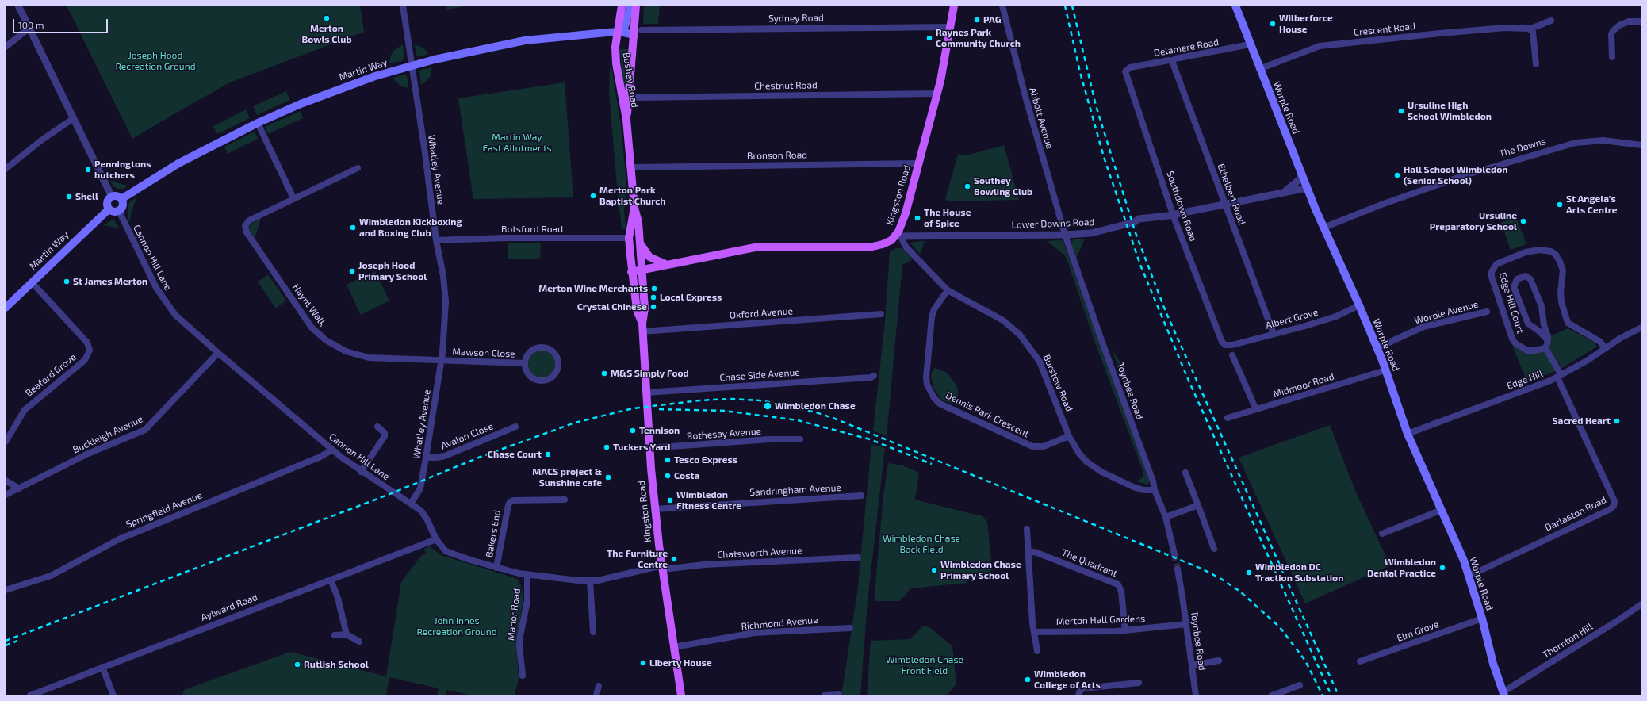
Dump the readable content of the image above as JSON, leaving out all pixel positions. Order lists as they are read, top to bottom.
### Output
{
  "streets": {
    "main road": [
      "Martin Way",
      "Bushey Road",
      "Worple Road",
      "Kingston Road"
    ],
    "street": [
      "Sydney Road",
      "Crescent Road",
      "Delamere Road",
      "Chestnut Road",
      "Abbott Avenue",
      "The Downs",
      "Bronson Road",
      "Whatley Avenue",
      "Ethelbert Road",
      "Southdown Road",
      "Lower Downs Road",
      "Botsford Road",
      "Cannon Hill Lane",
      "Edge Hill Court",
      "Haynt Walk",
      "Worple Avenue",
      "Oxford Avenue",
      "Albert Grove",
      "Mawson Close",
      "Beaford Grove",
      "Chase Side Avenue",
      "Edge Hill",
      "Burstow Road",
      "Midmoor Road",
      "Toynbee Road",
      "Dennis Park Crescent",
      "Rothesay Avenue",
      "Buckleigh Avenue",
      "Avalon Close",
      "Sandringham Avenue",
      "Springfield Avenue",
      "Darlaston Road",
      "Bakers End",
      "Chatsworth Avenue",
      "The Quadrant",
      "Aylward Road",
      "Manor Road",
      "Merton Hall Gardens",
      "Richmond Avenue",
      "Elm Grove",
      "Thornton Hill"
    ]
  },
  "crossings": [
    ["Sydney Road", "Kingston Road"],
    ["Crescent Road", "Worple Road"],
    ["Delamere Road", "Worple Road"],
    ["Delamere Road", "Ethelbert Road"],
    ["Delamere Road", "Southdown Road"],
    ["Martin Way", "Bushey Road"],
    ["Martin Way", "Whatley Avenue"],
    ["Martin Way", "Cannon Hill Lane"],
    ["Martin Way", "Beaford Grove"],
    ["Bushey Road", "Kingston Road"],
    ["Bushey Road", "Botsford Road"],
    ["Chestnut Road", "Kingston Road"],
    ["Worple Road", "The Downs"],
    ["Worple Road", "Lower Downs Road"],
    ["Worple Road", "Worple Avenue"],
    ["Worple Road", "Albert Grove"],
    ["Worple Road", "Edge Hill"],
    ["Worple Road", "Midmoor Road"],
    ["Worple Road", "Darlaston Road"],
    ["Worple Road", "Elm Grove"],
    ["Worple Road", "Thornton Hill"],
    ["Abbott Avenue", "Lower Downs Road"],
    ["Abbott Avenue", "Toynbee Road"],
    ["Bronson Road", "Kingston Road"],
    ["Whatley Avenue", "Botsford Road"],
    ["Whatley Avenue", "Cannon Hill Lane"],
    ["Whatley Avenue", "Haynt Walk"],
    ["Whatley Avenue", "Mawson Close"],
    ["Whatley Avenue", "Avalon Close"],
    ["Ethelbert Road", "Lower Downs Road"],
    ["Ethelbert Road", "Albert Grove"],
    ["Kingston Road", "Lower Downs Road"],
    ["Kingston Road", "Cannon Hill Lane"],
    ["Kingston Road", "Oxford Avenue"],
    ["Kingston Road", "Chase Side Avenue"],
    ["Kingston Road", "Burstow Road"],
    ["Kingston Road", "Rothesay Avenue"],
    ["Kingston Road", "Sandringham Avenue"],
    ["Kingston Road", "Chatsworth Avenue"],
    ["Kingston Road", "Richmond Avenue"],
    ["Southdown Road", "Lower Downs Road"],
    ["Southdown Road", "Albert Grove"],
    ["Lower Downs Road", "Burstow Road"],
    ["Lower Downs Road", "Toynbee Road"],
    ["Cannon Hill Lane", "Buckleigh Avenue"],
    ["Cannon Hill Lane", "Springfield Avenue"],
    ["Cannon Hill Lane", "Bakers End"],
    ["Cannon Hill Lane", "Chatsworth Avenue"],
    ["Cannon Hill Lane", "Aylward Road"],
    ["Cannon Hill Lane", "Manor Road"],
    ["Edge Hill Court", "Edge Hill"],
    ["Haynt Walk", "Mawson Close"],
    ["Edge Hill", "Darlaston Road"],
    ["Burstow Road", "Toynbee Road"],
    ["Burstow Road", "Dennis Park Crescent"],
    ["Toynbee Road", "Merton Hall Gardens"],
    ["The Quadrant", "Merton Hall Gardens"]
  ],
  "parks": [
    "Joseph Hood Recreation Ground",
    "Martin Way East Allotments",
    "Wimbledon Chase Back Field",
    "John Innes Recreation Ground",
    "Wimbledon Chase Front Field"
  ],
  "places": [
    "Merton Bowls Club",
    "PAG",
    "Wilberforce House",
    "Raynes Park Community Church",
    "Ursuline High School Wimbledon",
    "Penningtons butchers",
    "Hall School Wimbledon (Senior School)",
    "Southey Bowling Club",
    "Merton Park Baptist Church",
    "Shell",
    "St Angela's Arts Centre",
    "The House of Spice",
    "Ursuline Preparatory School",
    "Wimbledon Kickboxing and Boxing Club",
    "Joseph Hood Primary School",
    "St James Merton",
    "Merton Wine Merchants",
    "Local Express",
    "Crystal Chinese",
    "M&S Simply Food",
    "Wimbledon Chase",
    "Sacred Heart",
    "Tennison",
    "Tuckers Yard",
    "Chase Court",
    "Tesco Express",
    "Costa",
    "MACS project & Sunshine cafe",
    "Wimbledon Fitness Centre",
    "The Furniture Centre",
    "Wimbledon Dental Practice",
    "Wimbledon Chase Primary School",
    "Wimbledon DC Traction Substation",
    "Liberty House",
    "Rutlish School",
    "Wimbledon College of Arts"
  ],
  "scale_bar": "100 m"
}
